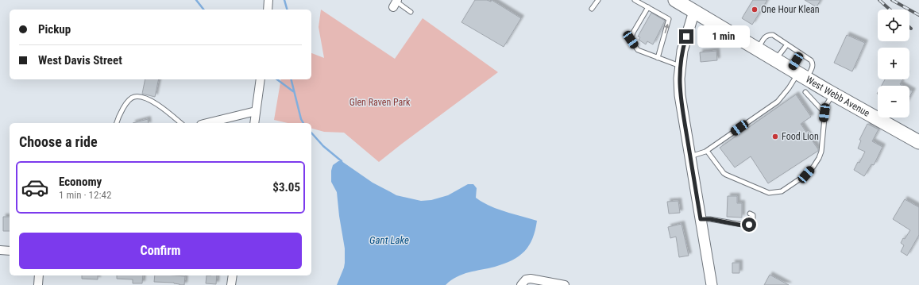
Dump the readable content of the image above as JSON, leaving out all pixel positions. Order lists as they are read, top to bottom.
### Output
{
  "streets": {
    "highway": ["West Webb Avenue"]
  },
  "water": ["Gant Lake"],
  "parks": ["Glen Raven Park"],
  "places": ["One Hour Klean", "Food Lion"],
  "page": {
    "map_buttons": ["+", "−"],
    "banner": ["Pickup", "West Davis Street"],
    "bubble": "1 min",
    "heading": "Choose a ride",
    "list": [
      {
        "name": "Economy",
        "note": "1 min · 12:42",
        "value": "$3.05"
      }
    ],
    "buttons": "Confirm"
  }
}
